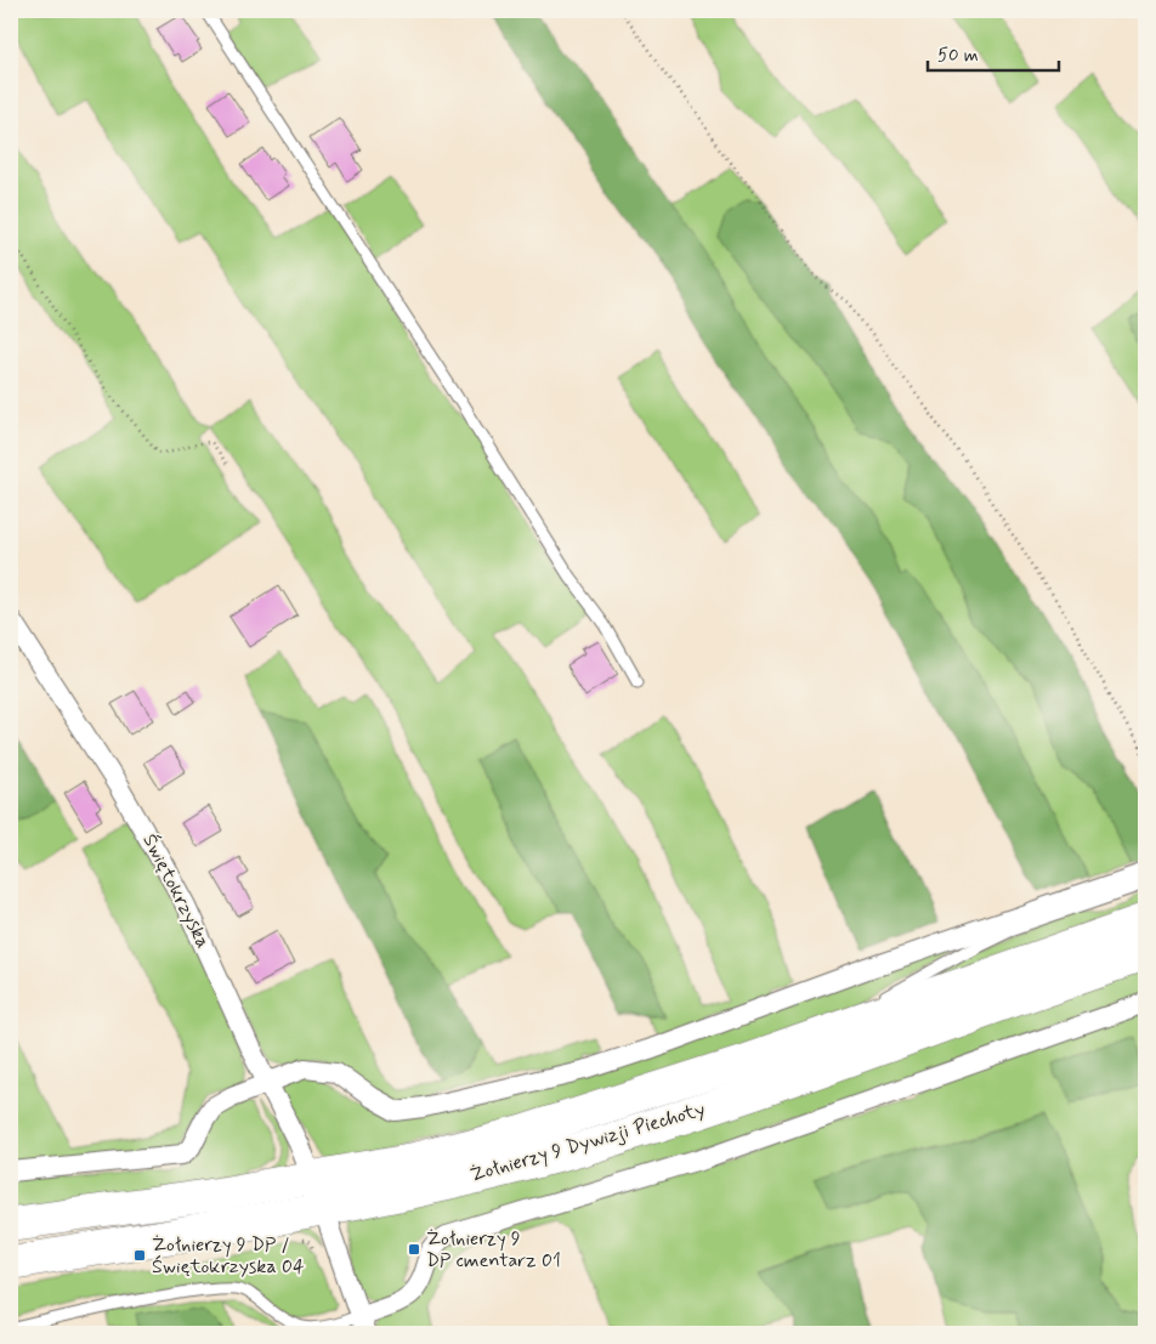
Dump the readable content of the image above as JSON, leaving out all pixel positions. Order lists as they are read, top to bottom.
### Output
{
  "streets": {
    "highway": ["Żołnierzy 9 Dywizji Piechoty"],
    "street": ["Świętokrzyska"]
  },
  "crossings": [
    ["Świętokrzyska", "Żołnierzy 9 Dywizji Piechoty"]
  ],
  "places": {
    "transit": ["Żołnierzy 9 DP cmentarz 01", "Żołnierzy 9 DP / Świętokrzyska 04"]
  },
  "scale_bar": "50 m"
}
